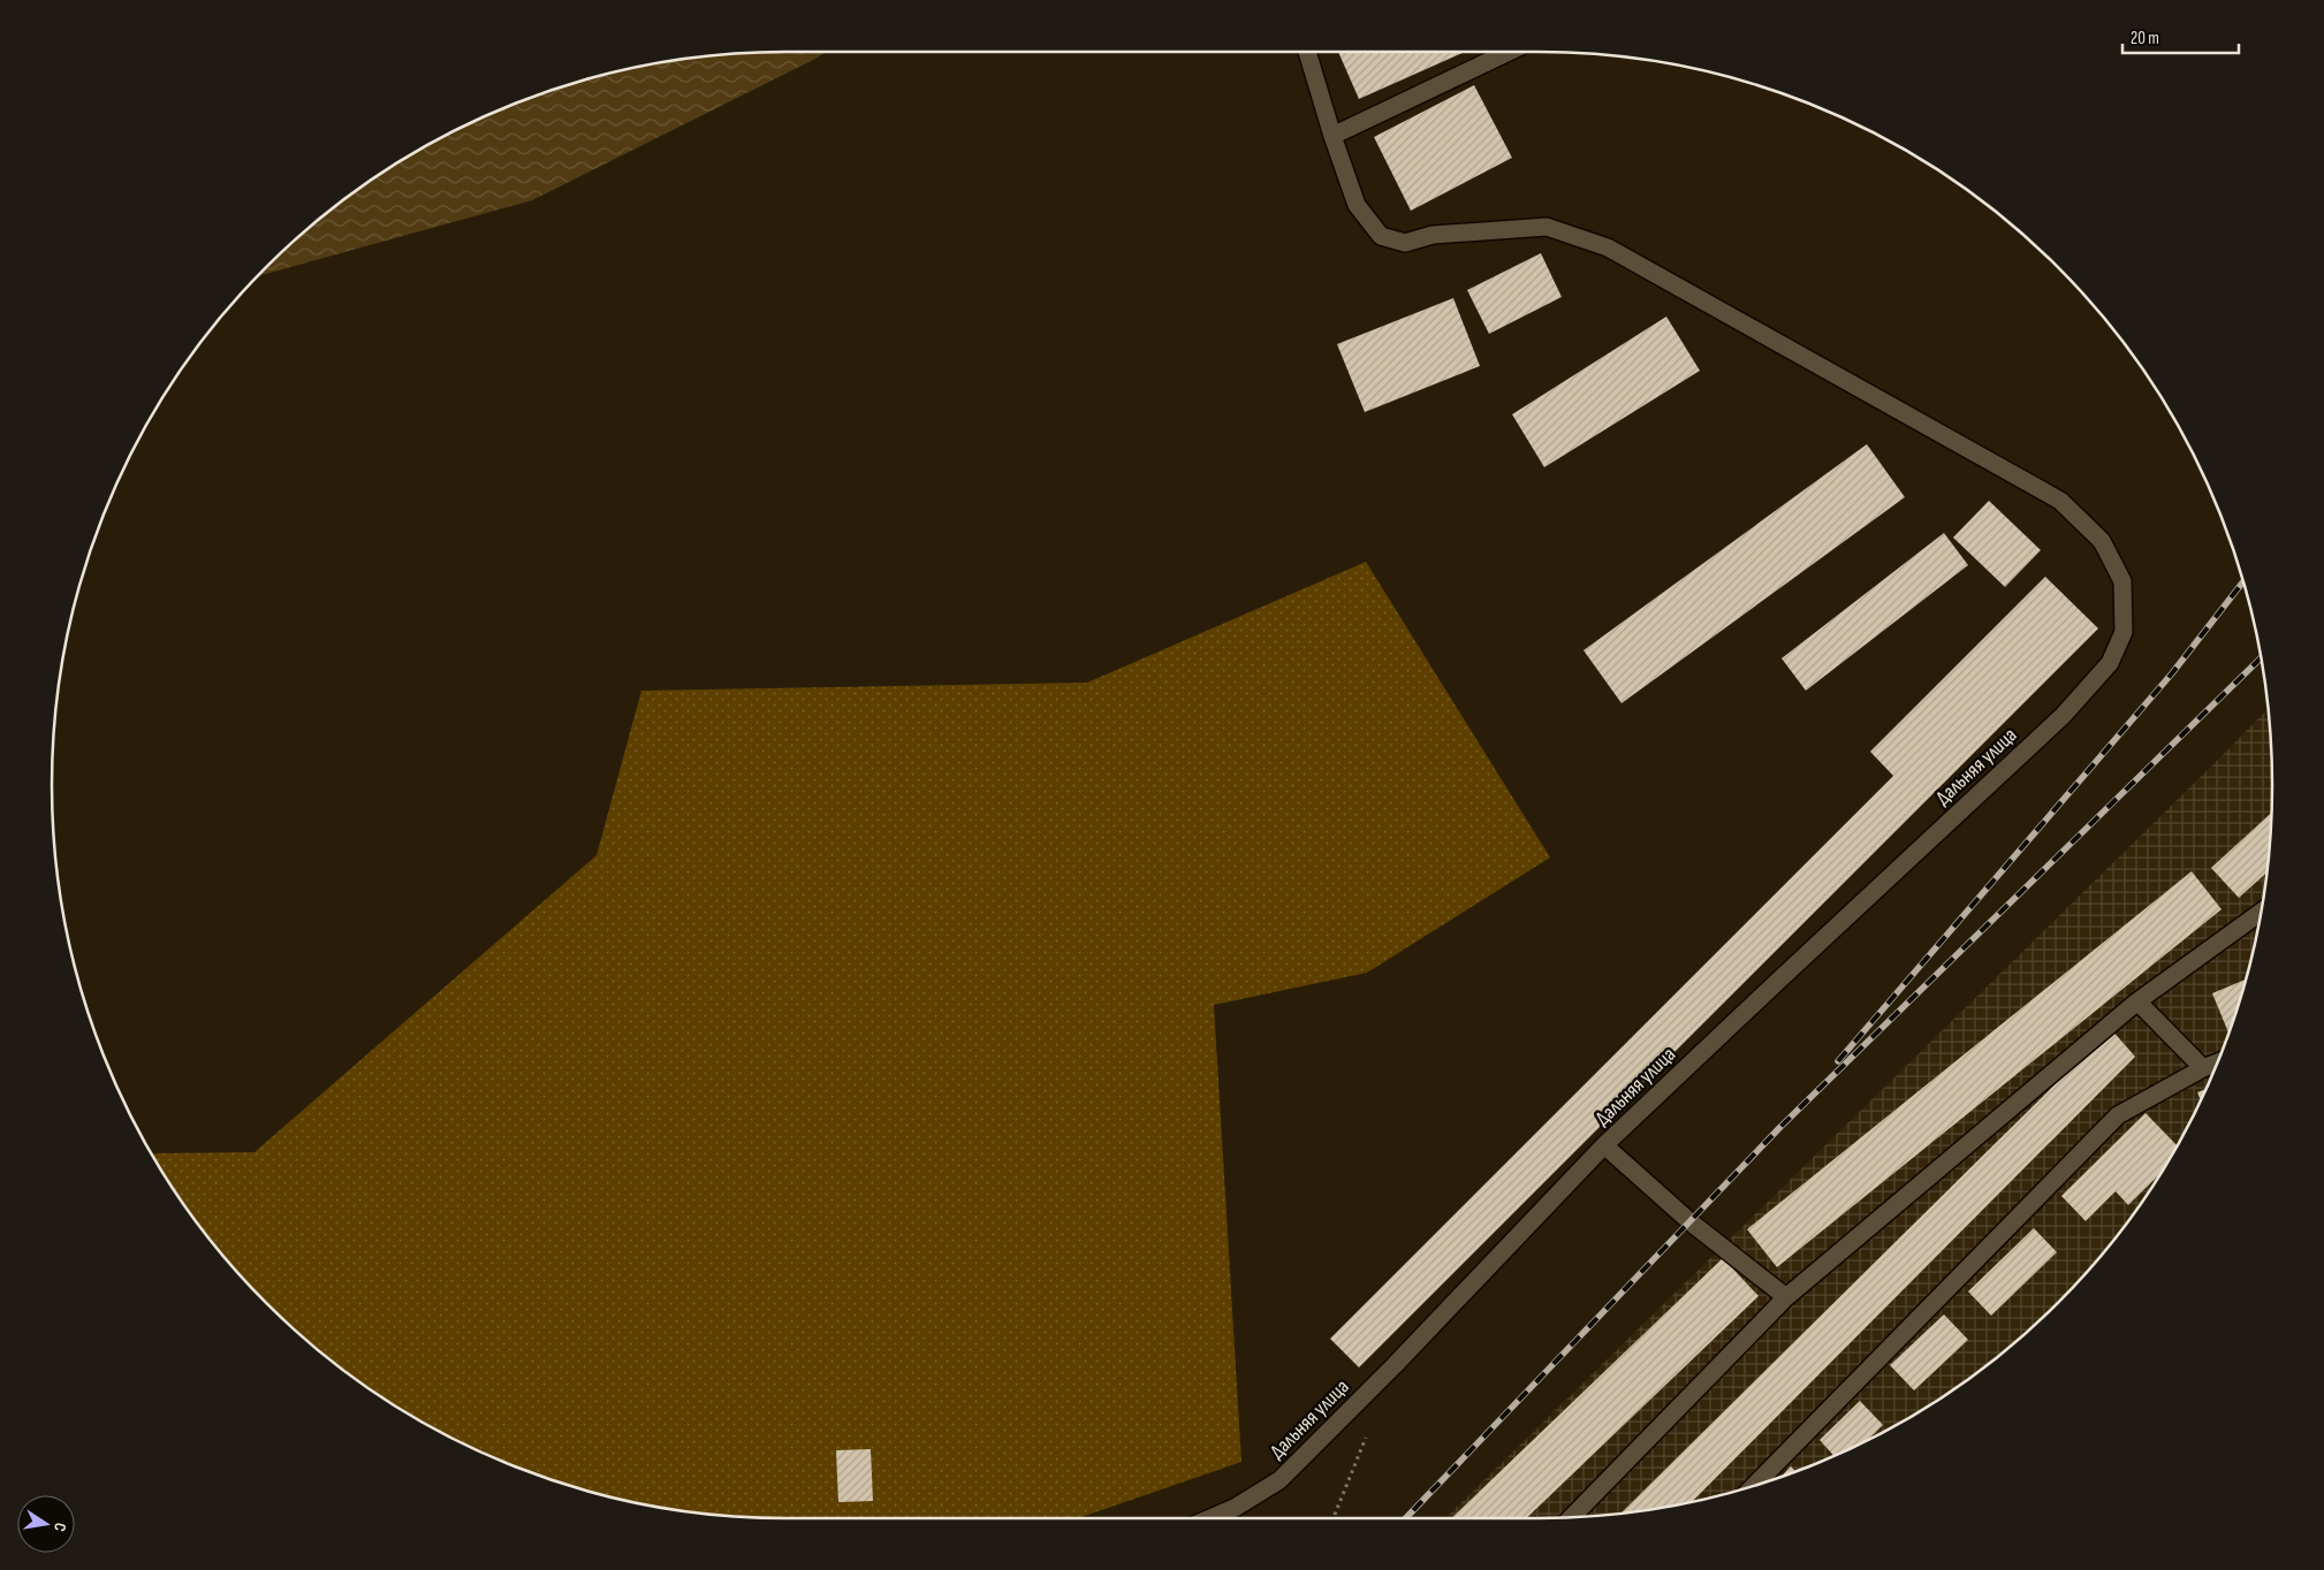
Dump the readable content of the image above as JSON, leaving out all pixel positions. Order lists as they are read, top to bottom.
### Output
{
  "streets": {
    "street": ["Дальняя улица"]
  },
  "scale_bar": "20 m",
  "north": "right"
}
